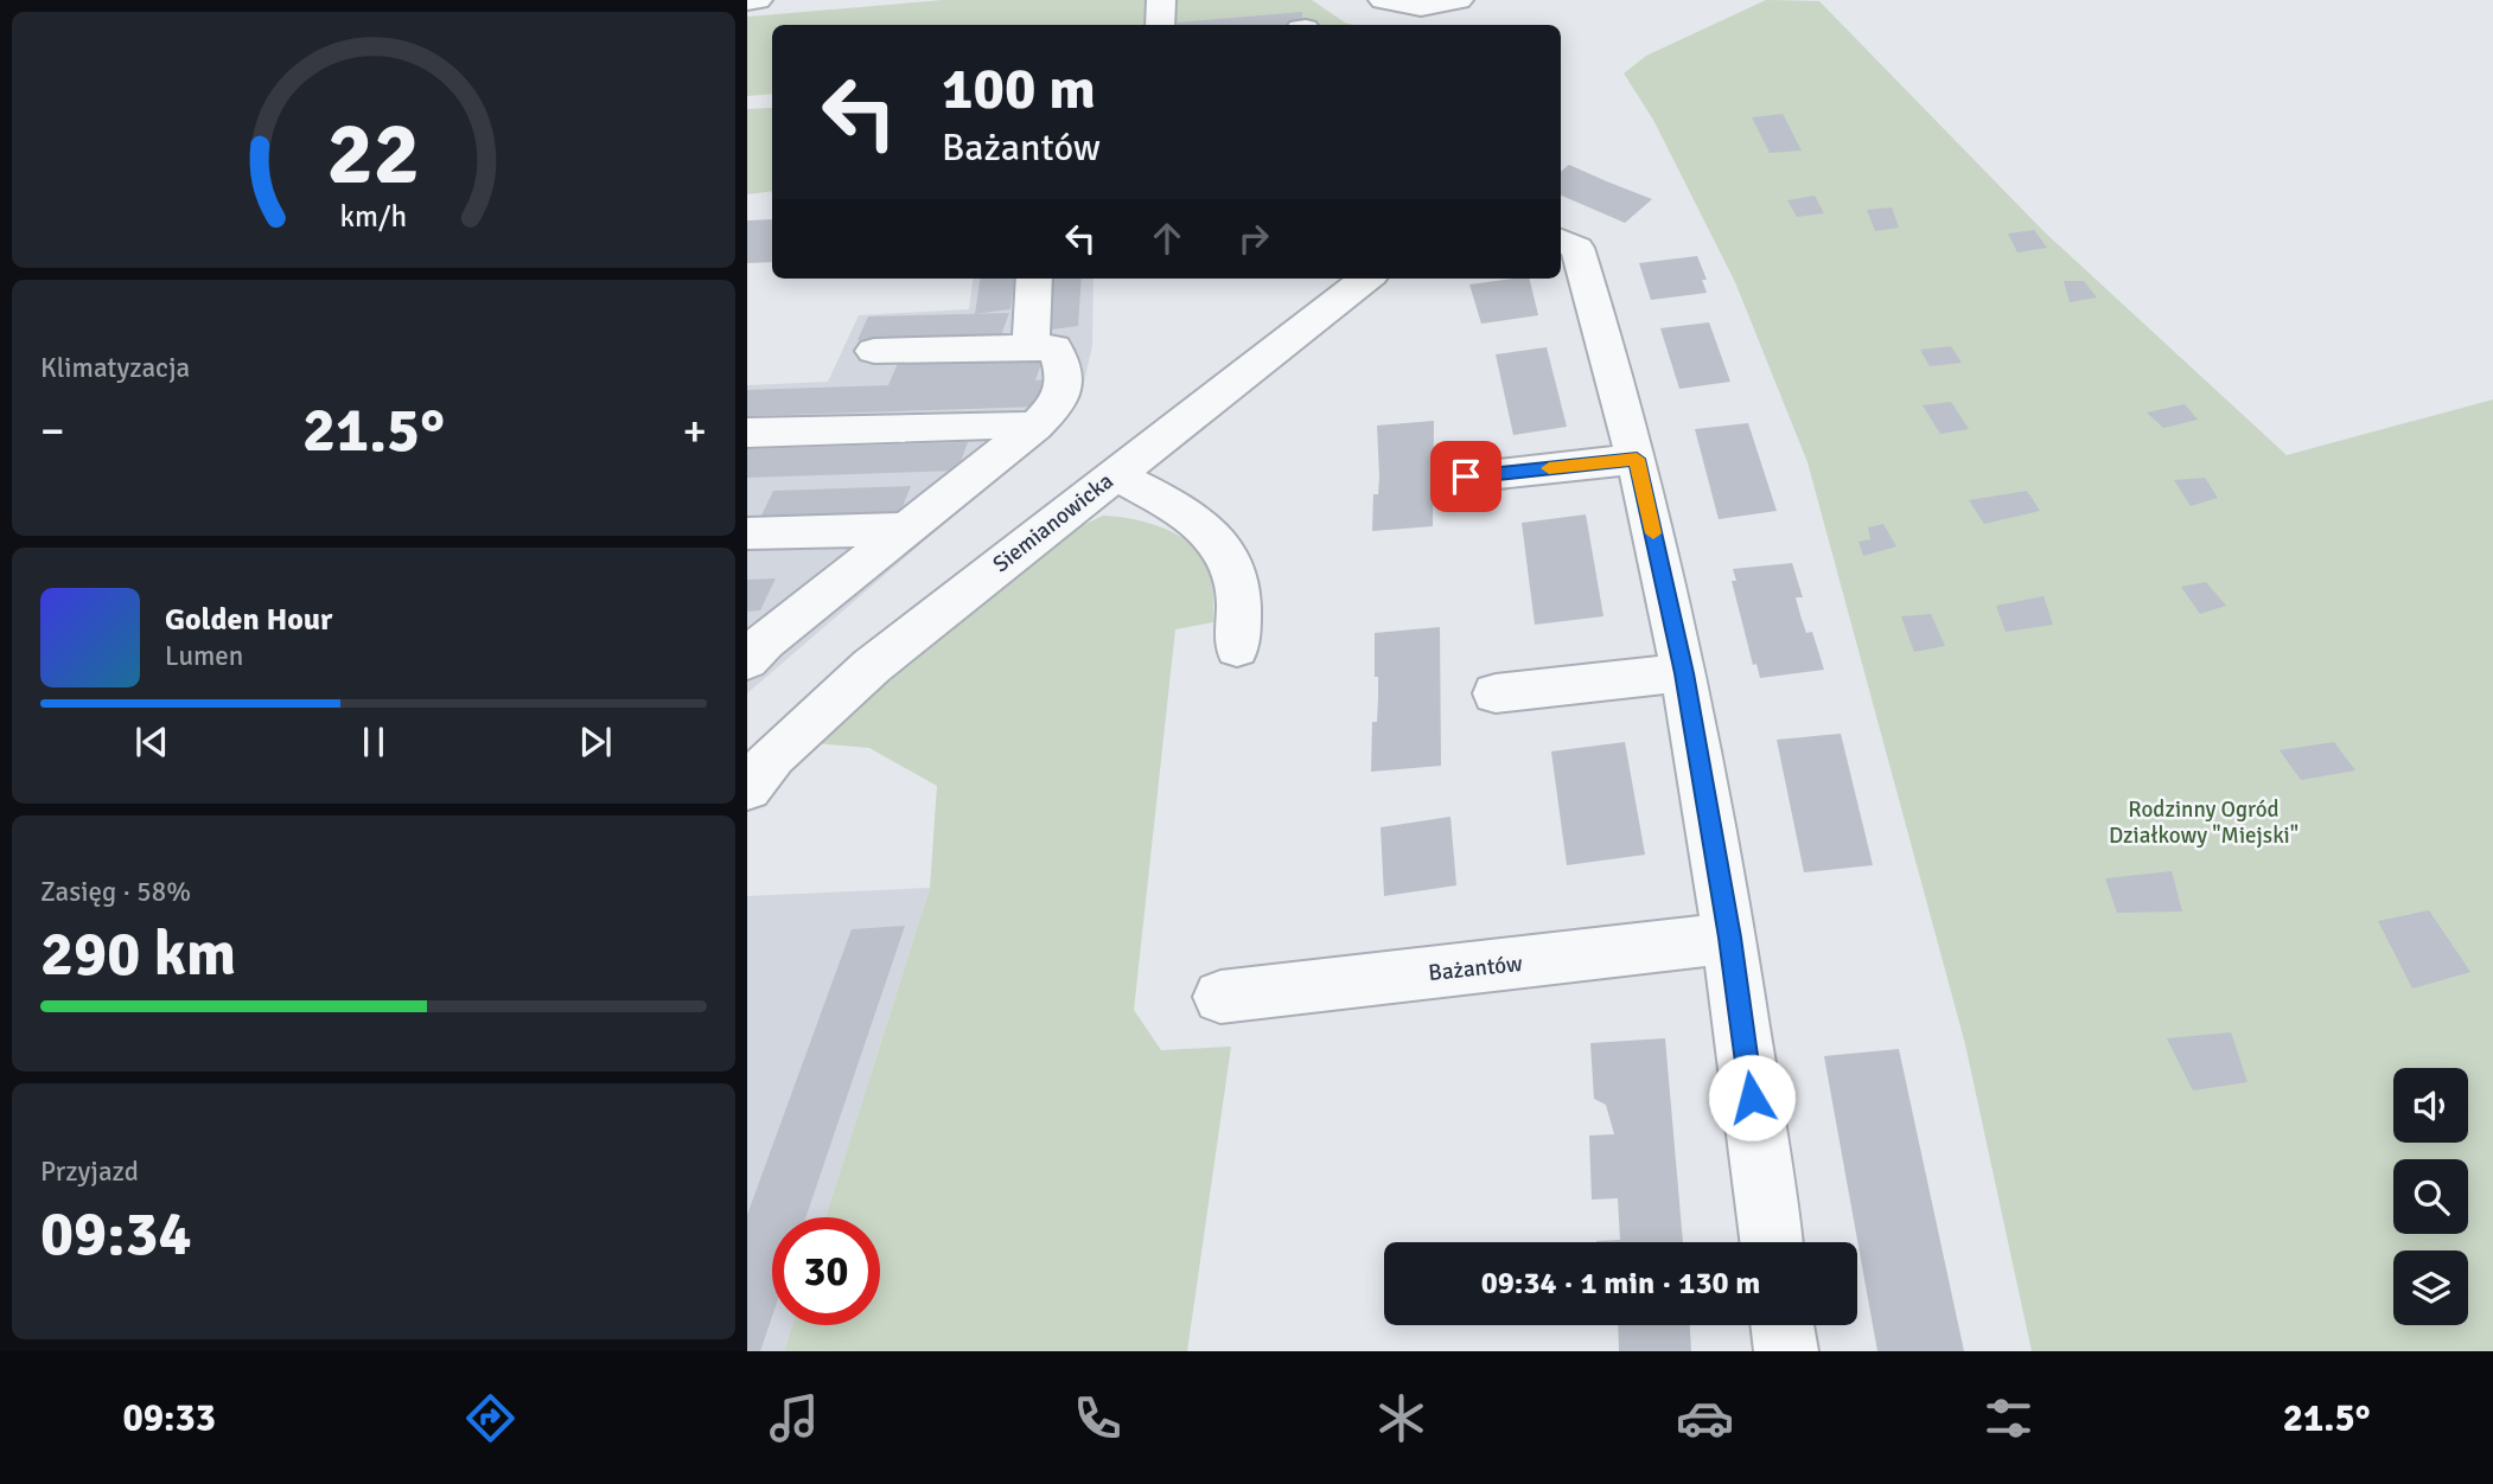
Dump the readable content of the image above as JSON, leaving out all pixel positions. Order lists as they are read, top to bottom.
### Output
{
  "streets": {
    "street": ["Siemianowicka", "Bażantów"]
  },
  "parks": ["Rodzinny Ogród Działkowy \"Miejski\""],
  "page": {
    "turn": ["100 m", "Bażantów"],
    "tile": [
      "Klimatyzacja",
      ["Zasięg · 58%", "290 km"],
      ["Przyjazd", "09:34"]
    ],
    "heat": ["−", "21.5°", "+"],
    "song": ["Golden Hour", "Lumen"],
    "limit": "30",
    "trip": "09:34 · 1 min · 130 m",
    "tabs": ["09:33", "21.5°"],
    "gauge": ["22", "km/h"]
  }
}
